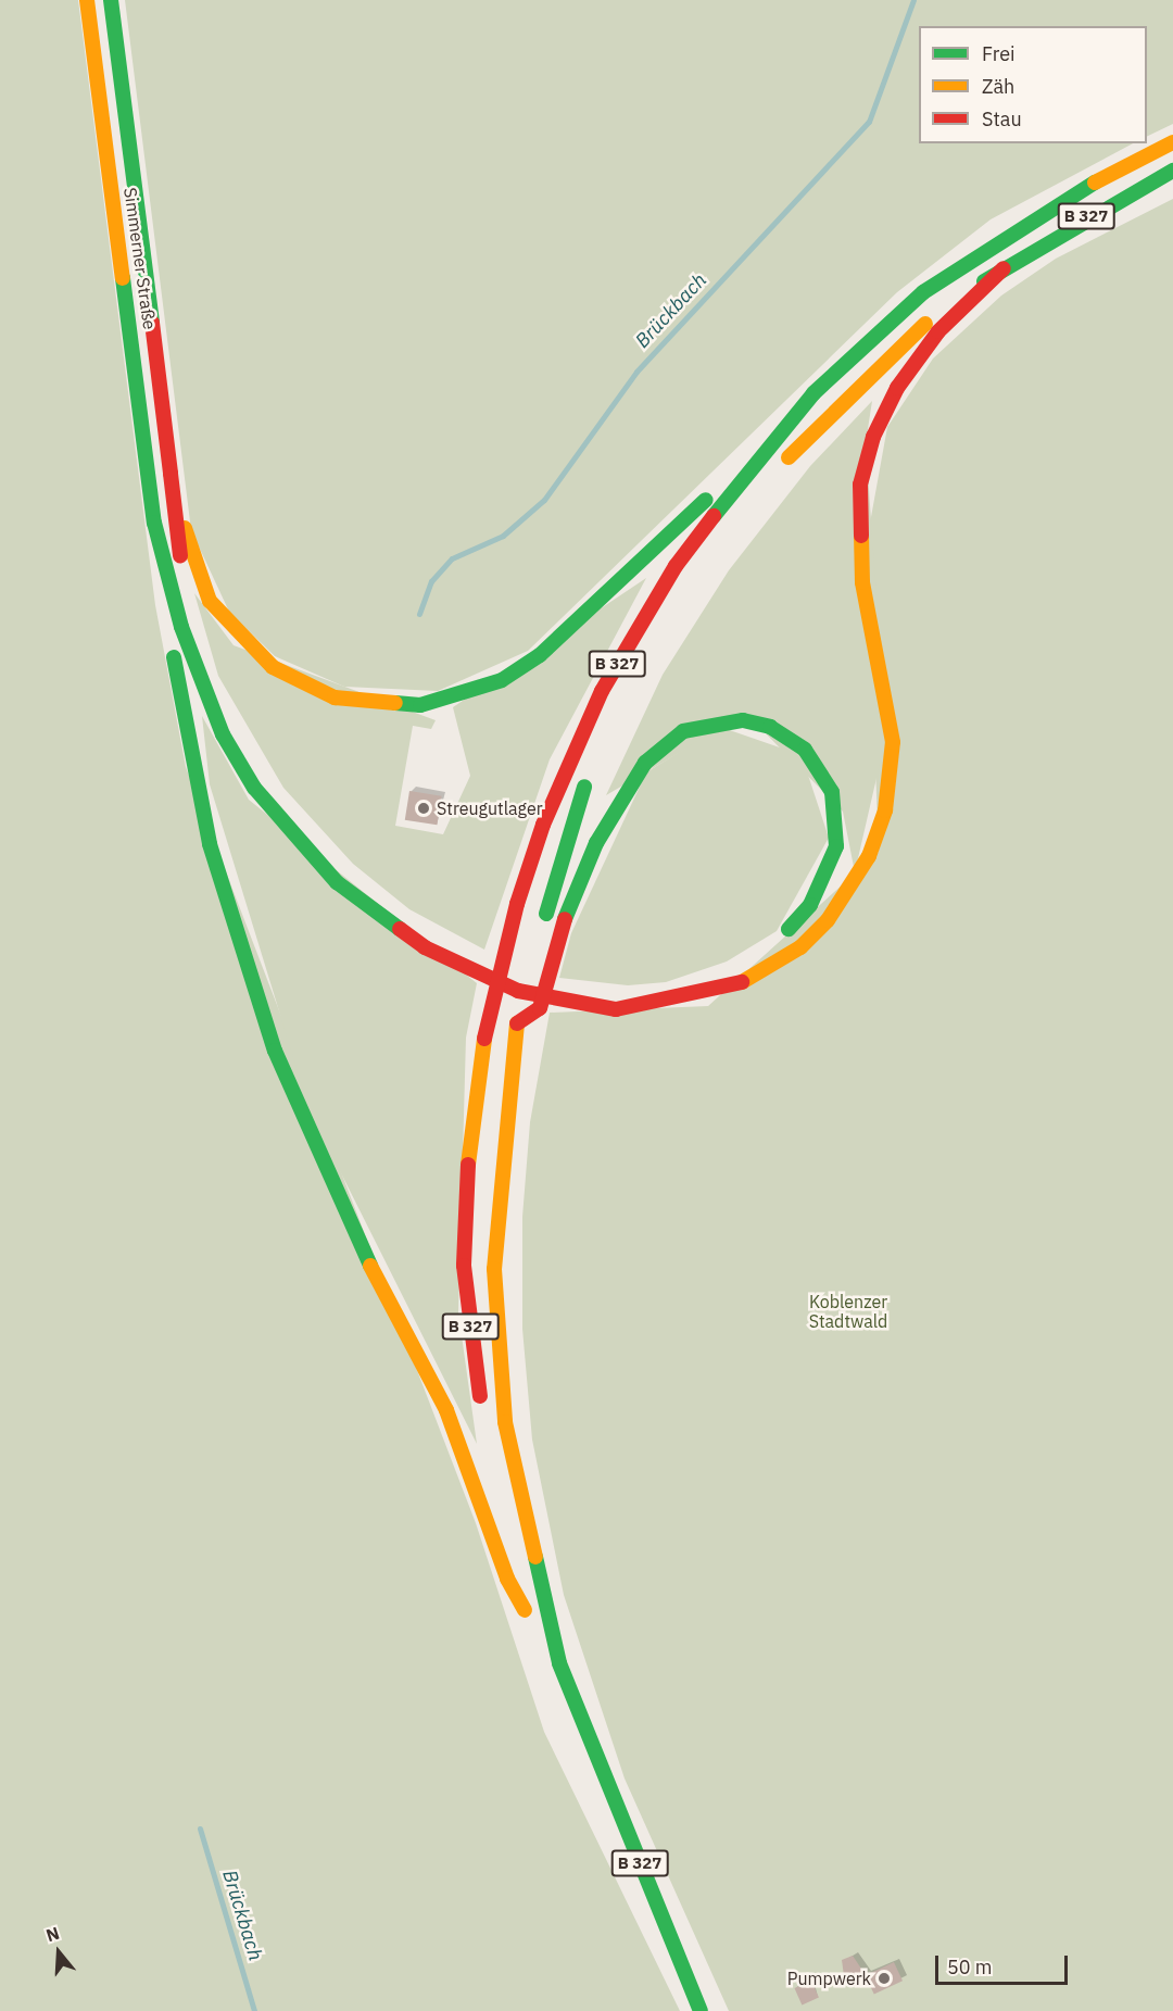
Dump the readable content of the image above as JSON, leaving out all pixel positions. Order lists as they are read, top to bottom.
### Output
{
  "streets": {
    "main road": ["B 327", "Simmerner Straße"]
  },
  "water": ["Brückbach"],
  "parks": ["Koblenzer Stadtwald"],
  "places": ["Streugutlager", "Pumpwerk"],
  "legend": ["Frei", "Zäh", "Stau"],
  "scale_bar": "50 m",
  "north": "top"
}
